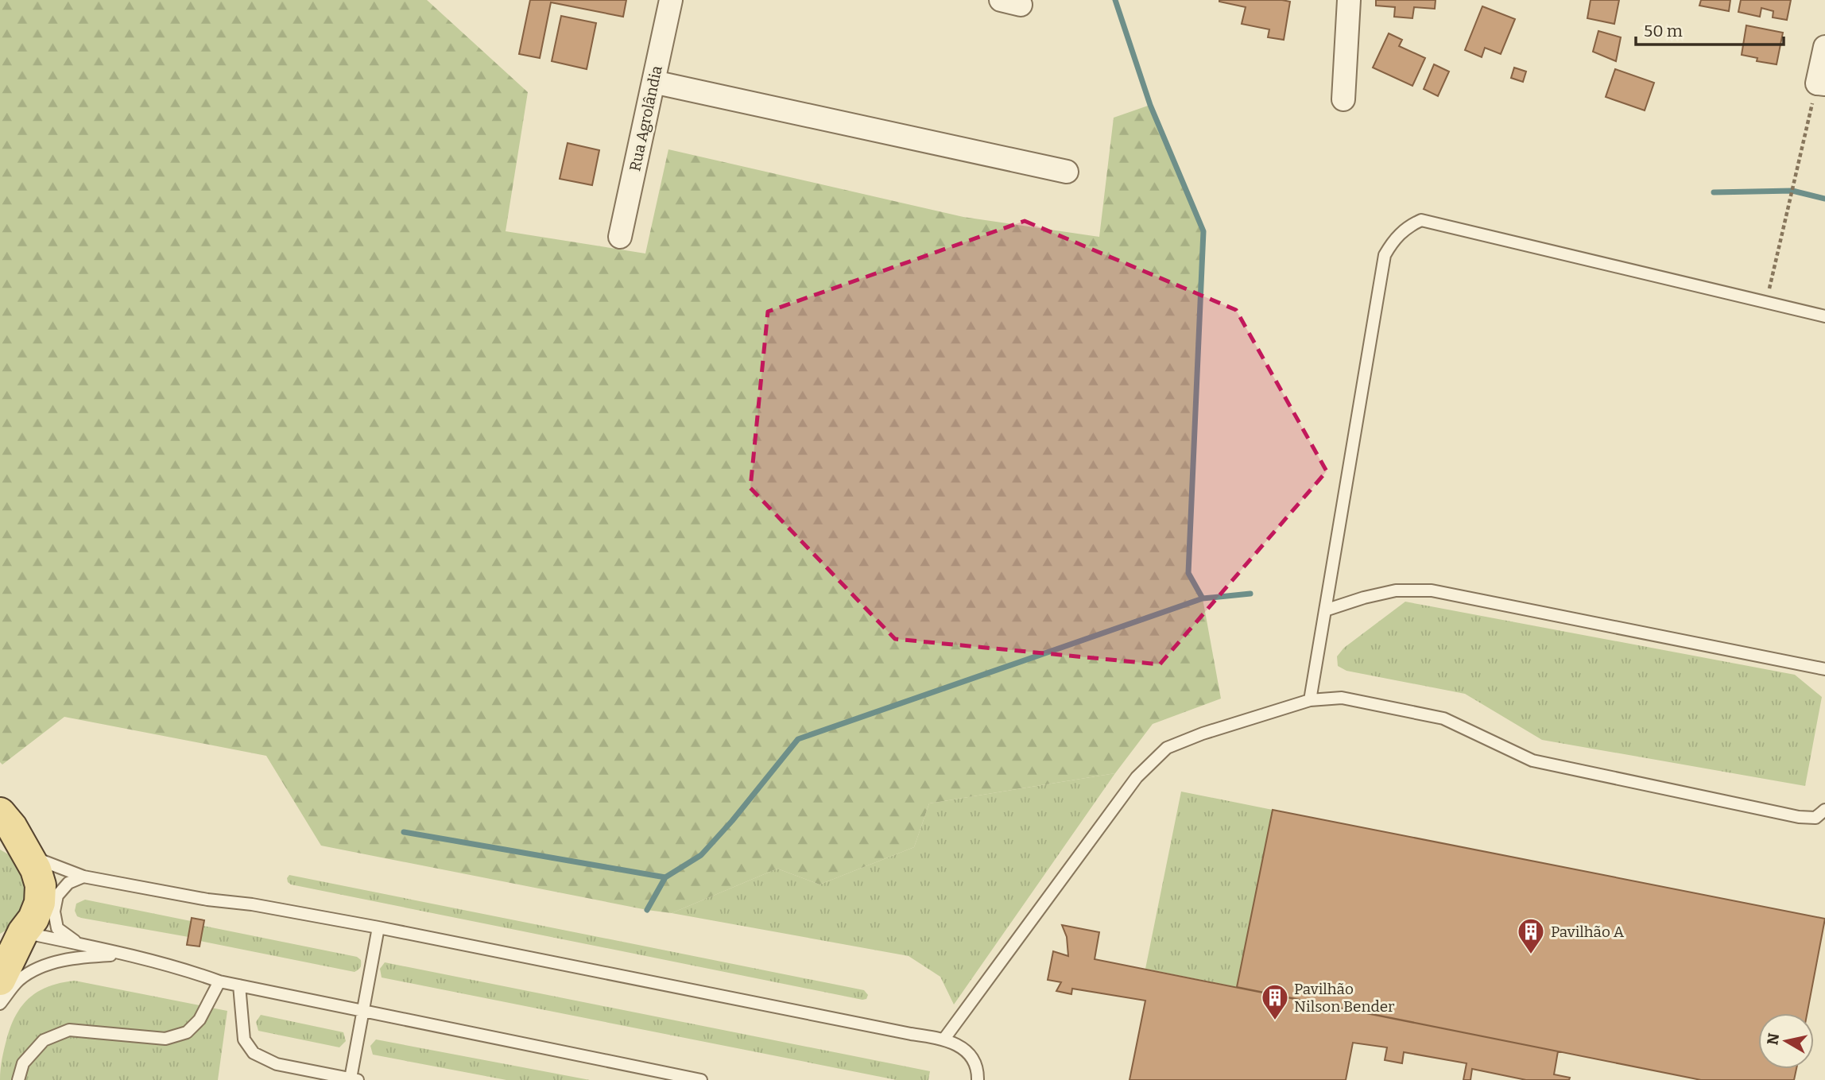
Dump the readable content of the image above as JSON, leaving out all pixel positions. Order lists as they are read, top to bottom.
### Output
{
  "streets": {
    "street": ["Rua Agrolândia"]
  },
  "places": {
    "building": ["Pavilhão A", "Pavilhão Nilson Bender"]
  },
  "scale_bar": "50 m",
  "north": "left"
}
